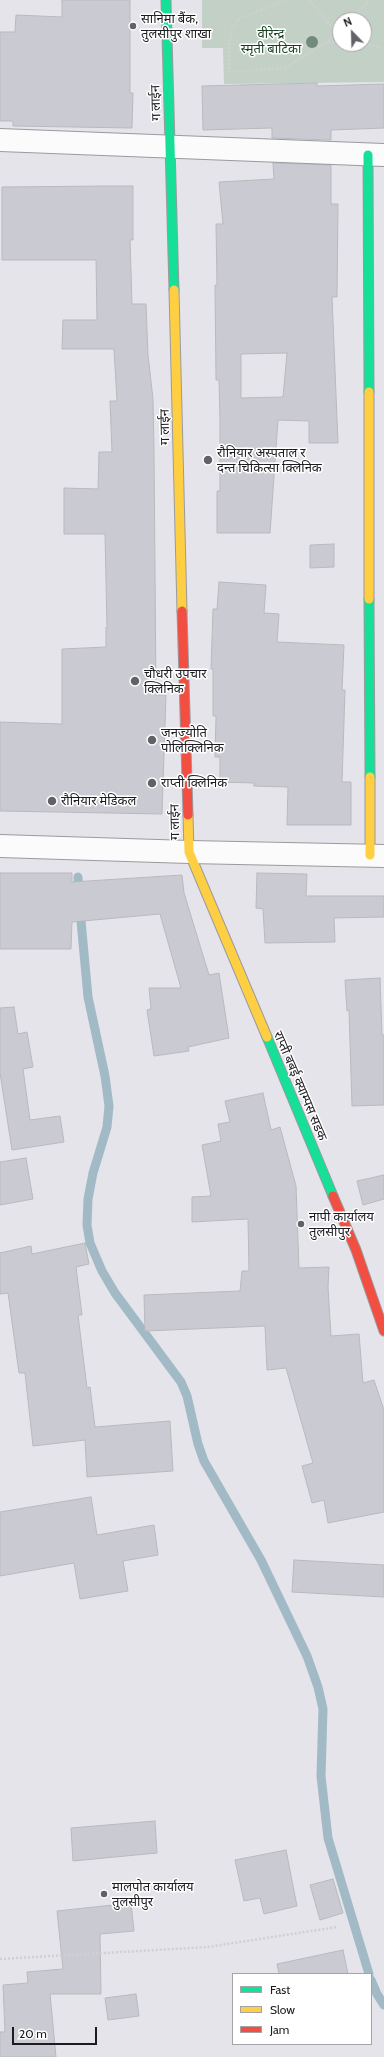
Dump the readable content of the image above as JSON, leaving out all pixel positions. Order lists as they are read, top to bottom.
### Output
{
  "streets": {
    "street": ["ग लाईन", "राप्ती बबई क्याम्पस सडक"]
  },
  "crossings": [
    ["ग लाईन", "राप्ती बबई क्याम्पस सडक"]
  ],
  "parks": ["वीरेन्द्र स्मृती बाटिका"],
  "places": [
    "सानिमा बैंक, तुलसीपुर शाखा",
    "रौनियार अस्पताल र दन्त चिकित्सा क्लिनिक",
    "चौधरी उपचार क्लिनिक",
    "जनज्योति पोलिक्लिनिक",
    "राप्ती क्लिनिक",
    "रौनियार मेडिकल",
    "नापी कार्यालय तुलसीपुर",
    "मालपोत कार्यालय तुलसीपुर"
  ],
  "legend": ["Fast", "Slow", "Jam"],
  "scale_bar": "20 m",
  "north": "top left"
}
